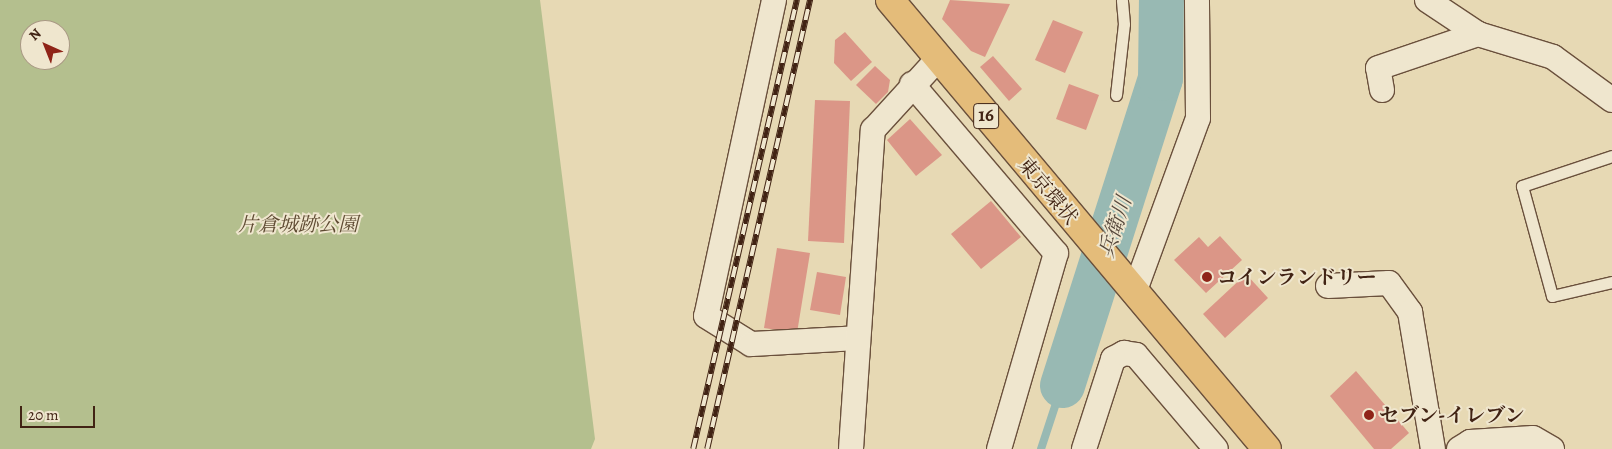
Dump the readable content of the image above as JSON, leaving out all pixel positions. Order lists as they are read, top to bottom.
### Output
{
  "streets": {
    "highway": ["16", "東京環状"]
  },
  "water": ["兵衛川"],
  "parks": ["片倉城跡公園"],
  "places": ["コインランドリー", "セブン-イレブン"],
  "scale_bar": "20 m",
  "north": "top left"
}
